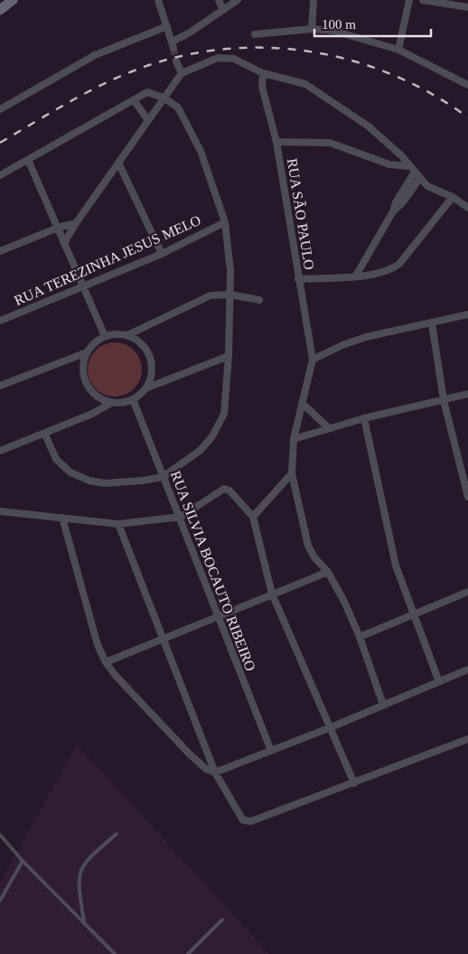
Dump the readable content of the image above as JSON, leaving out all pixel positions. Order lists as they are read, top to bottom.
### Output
{
  "streets": {
    "street": ["RUA SÃO PAULO", "RUA TEREZINHA JESUS MELO", "RUA SILVIA BOCAUTO RIBEIRO"]
  },
  "scale_bar": "100 m"
}
